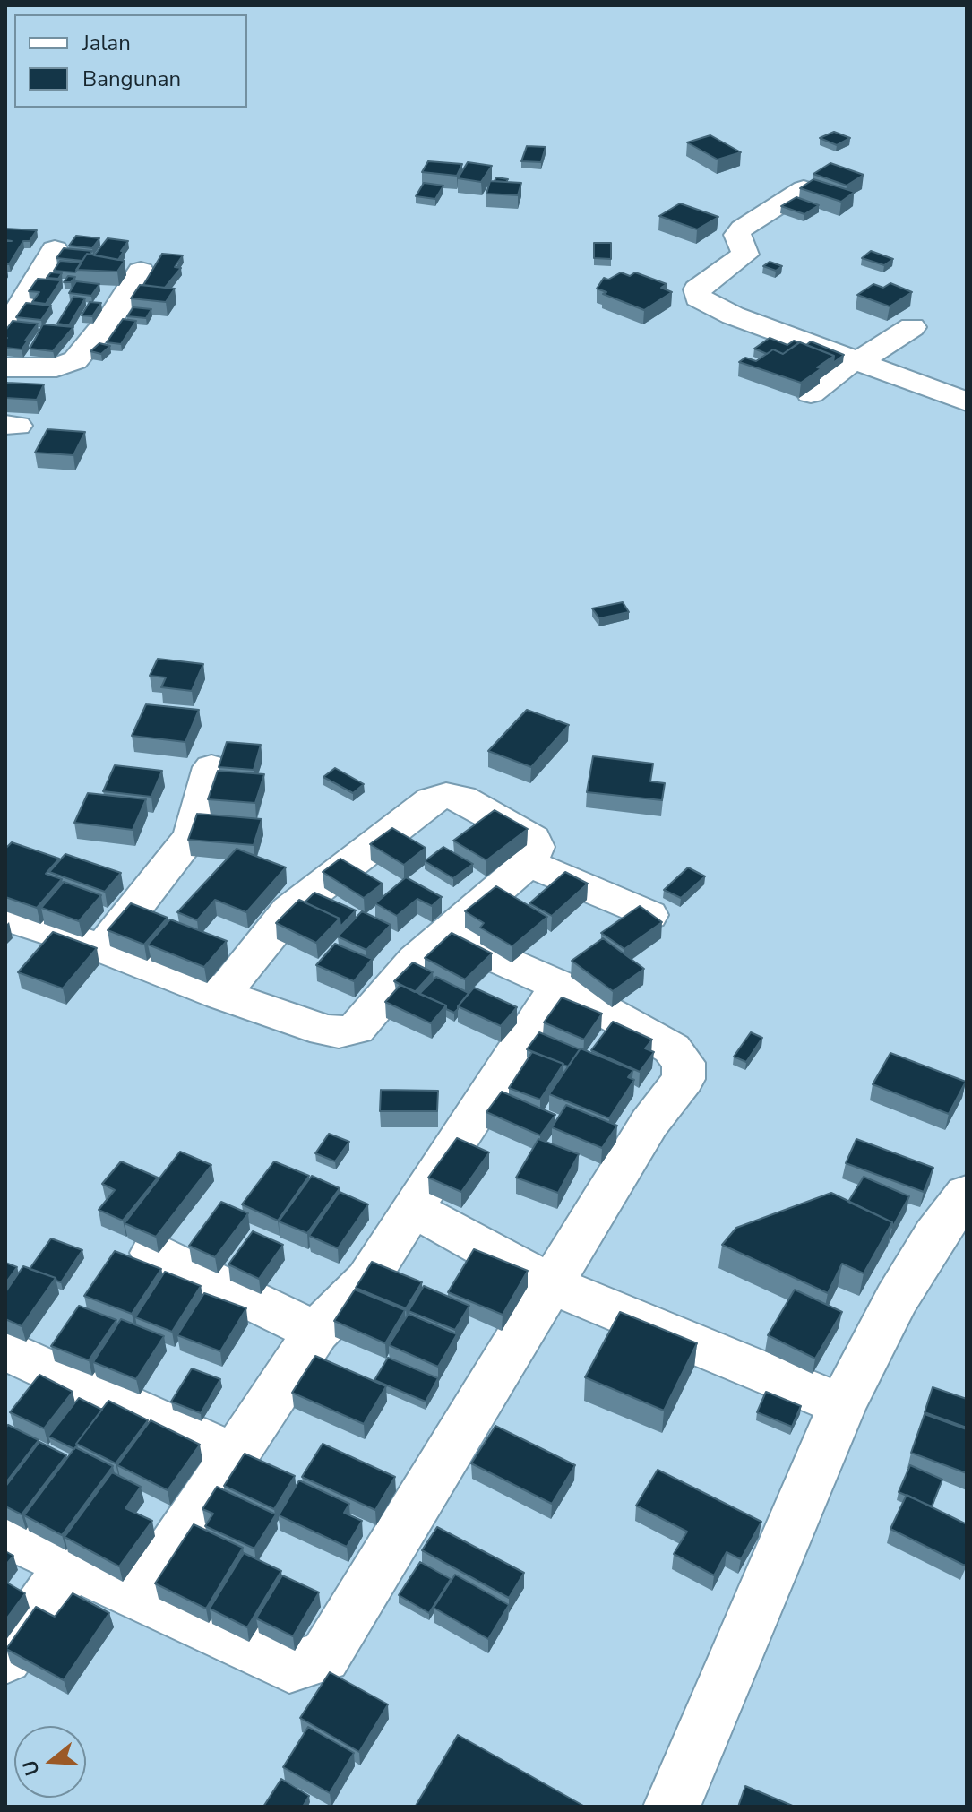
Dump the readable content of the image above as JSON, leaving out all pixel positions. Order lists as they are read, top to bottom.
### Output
{
  "legend": ["Jalan", "Bangunan"],
  "north": "left"
}
